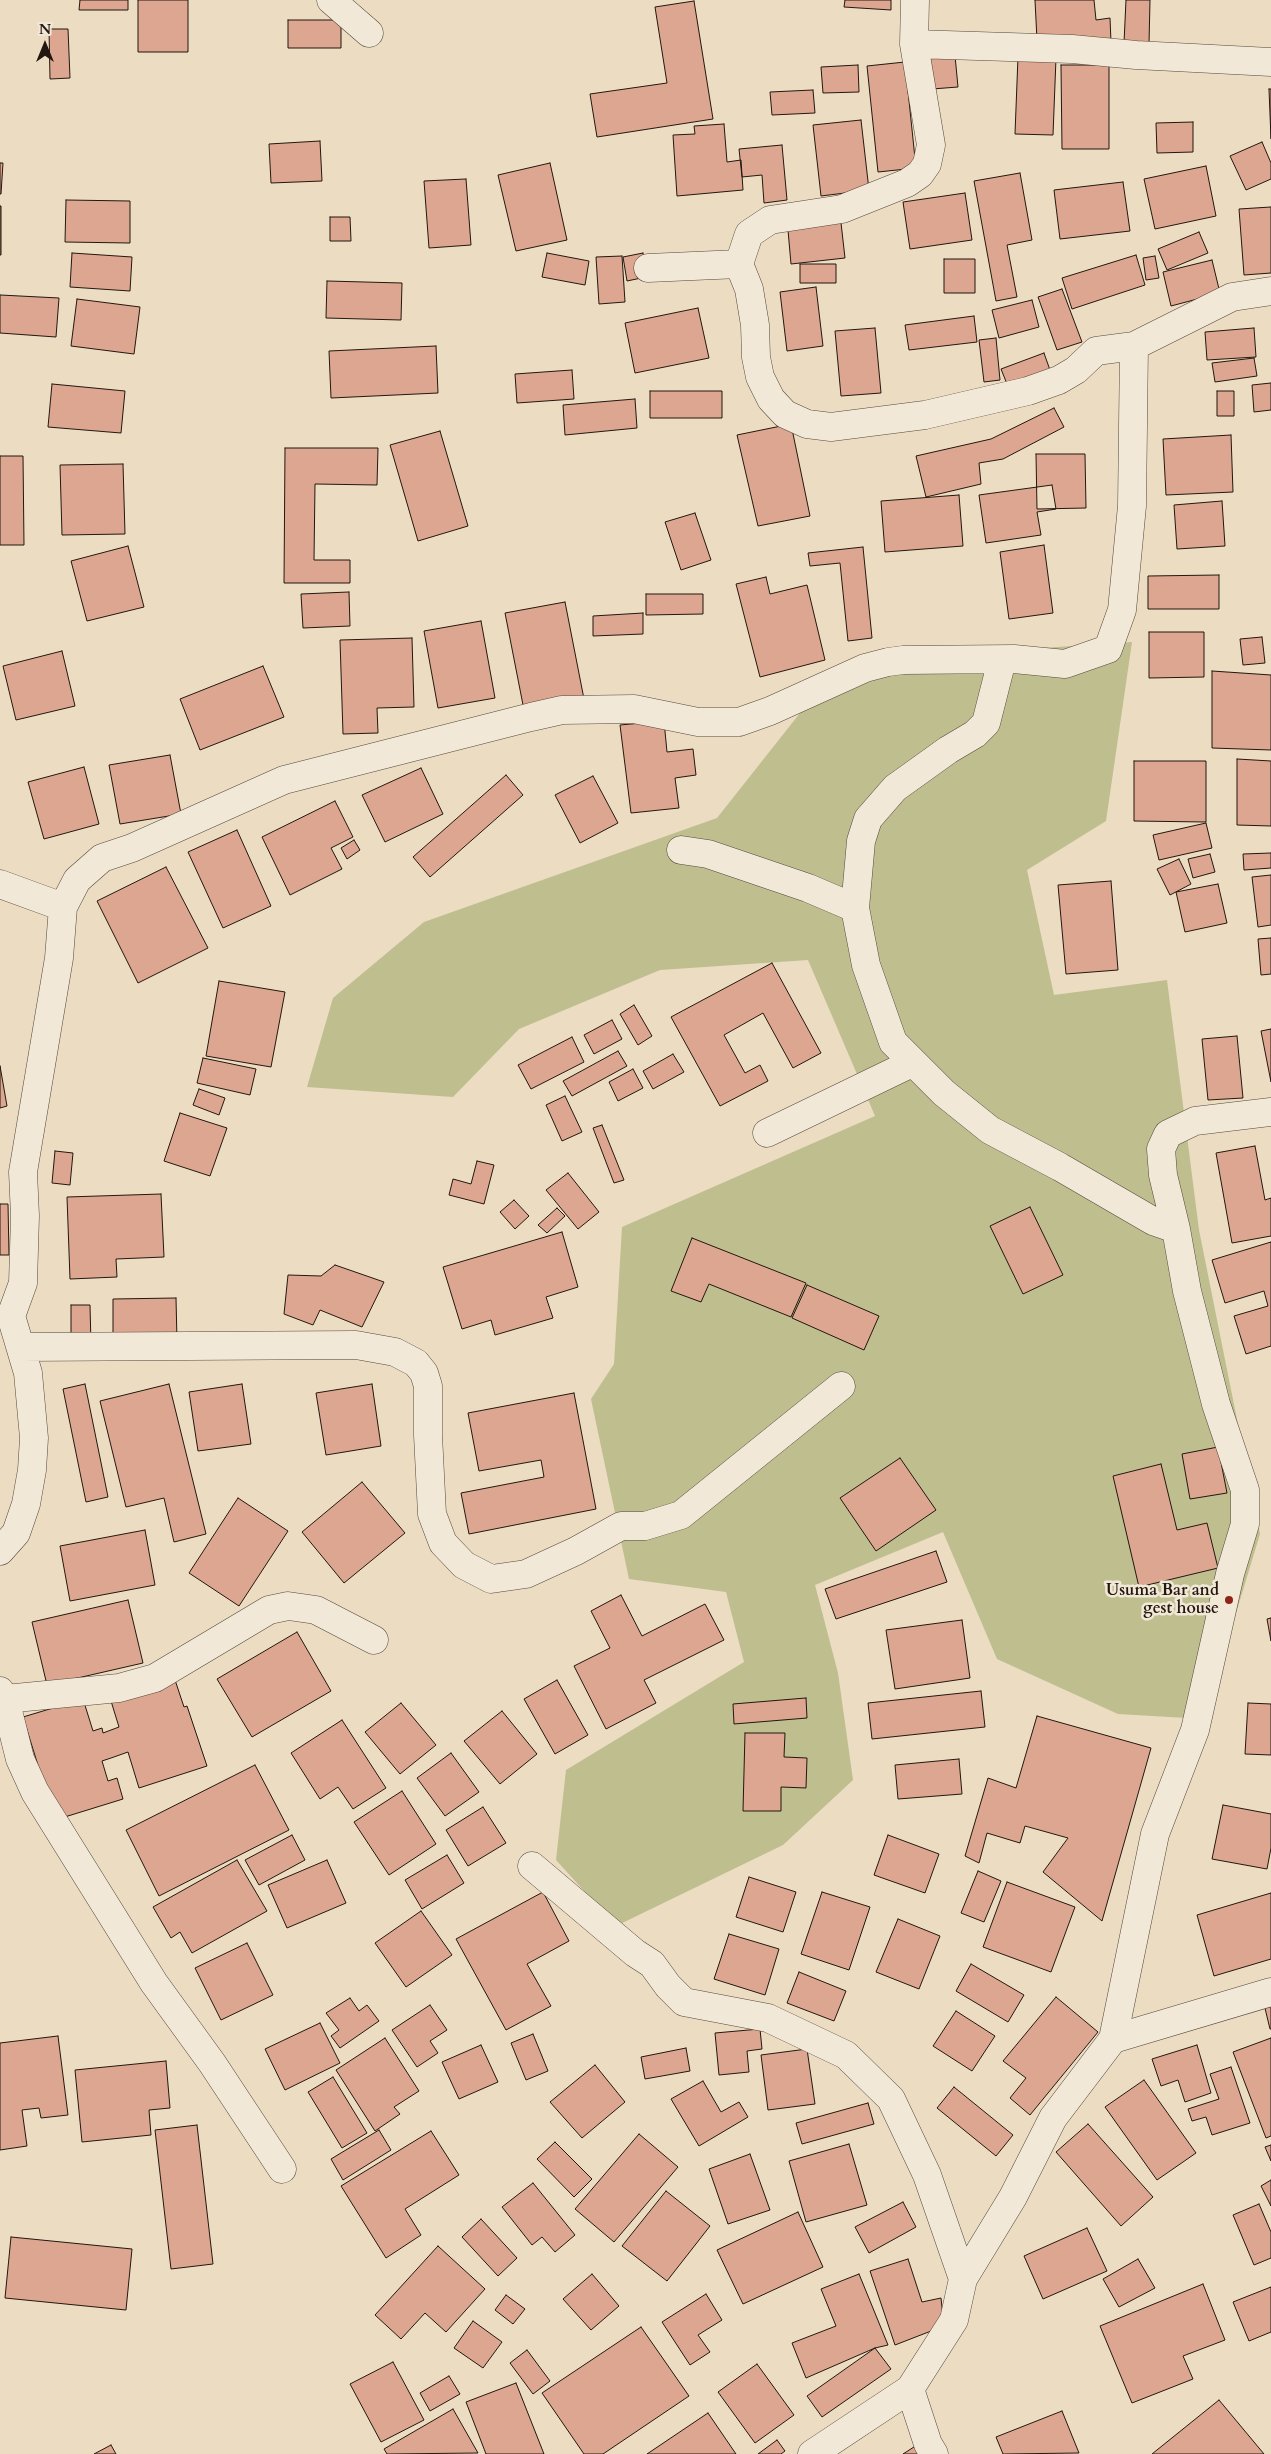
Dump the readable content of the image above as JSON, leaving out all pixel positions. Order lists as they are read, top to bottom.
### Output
{
  "places": ["Usuma Bar and gest house"],
  "north": "top"
}
